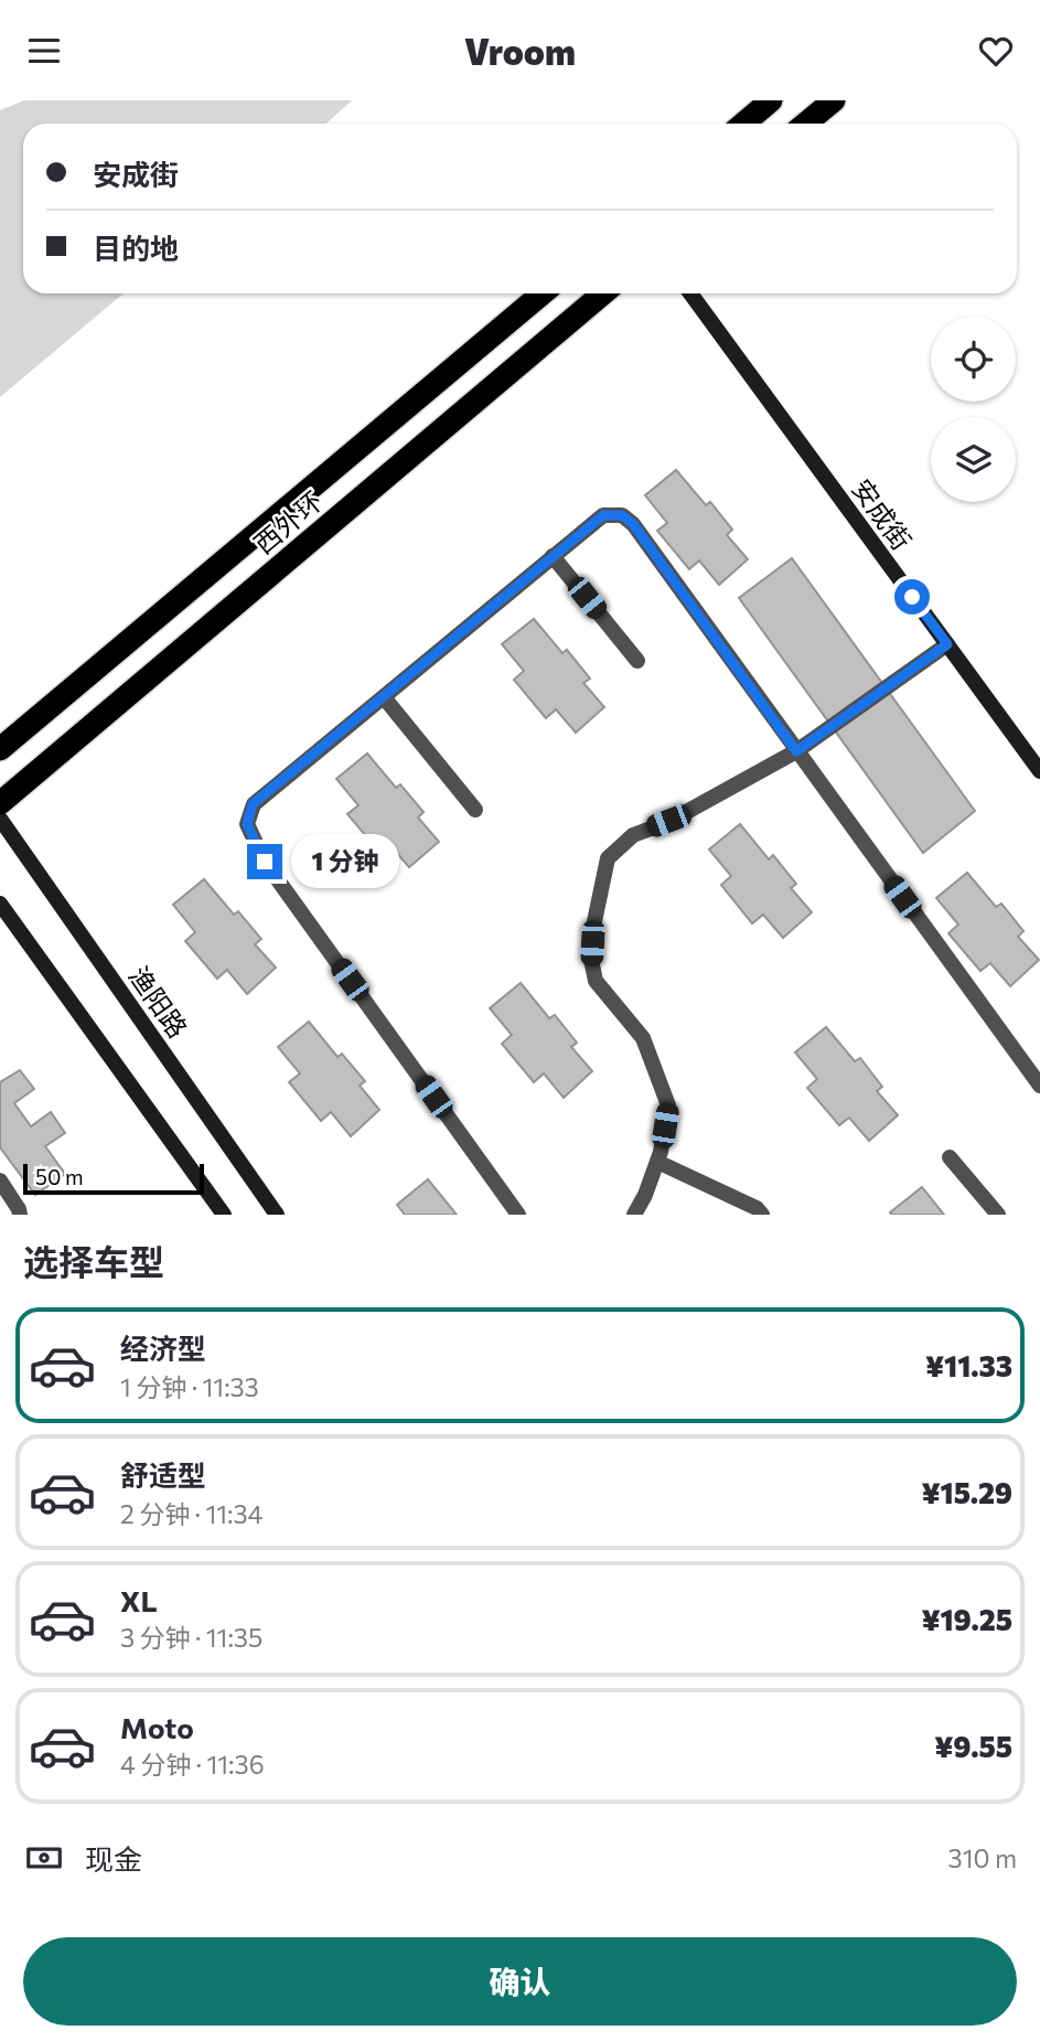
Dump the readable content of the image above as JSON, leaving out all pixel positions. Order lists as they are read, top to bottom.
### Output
{
  "streets": {
    "highway": ["西外环"],
    "street": ["安成街", "渔阳路"]
  },
  "scale_bar": "50 m",
  "page": {
    "header": "Vroom",
    "banner": ["安成街", "目的地"],
    "bubble": "1 分钟",
    "scale": "50 m",
    "heading": "选择车型",
    "list": [
      {
        "name": "经济型",
        "note": "1 分钟 · 11:33",
        "value": "¥11.33"
      },
      {
        "name": "舒适型",
        "note": "2 分钟 · 11:34",
        "value": "¥15.29"
      },
      {
        "name": "XL",
        "note": "3 分钟 · 11:35",
        "value": "¥19.25"
      },
      {
        "name": "Moto",
        "note": "4 分钟 · 11:36",
        "value": "¥9.55"
      }
    ],
    "pay": ["现金", "310 m"],
    "buttons": "确认"
  }
}
